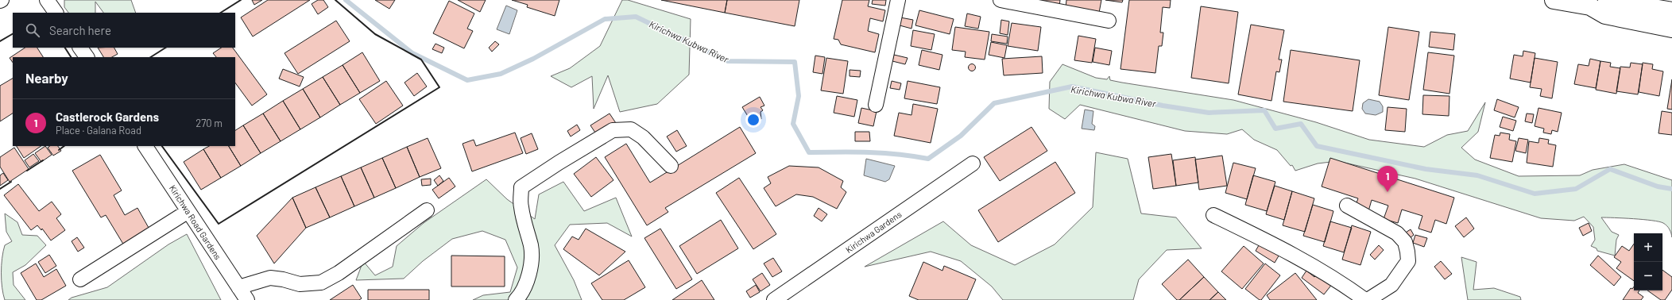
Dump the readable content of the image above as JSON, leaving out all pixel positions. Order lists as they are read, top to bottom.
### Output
{
  "streets": {
    "street": ["Kirichwa Road Gardens", "Kirichwa Gardens"]
  },
  "water": ["Kirichwa Kubwa River"],
  "page": {
    "search": "Search here",
    "heading": "Nearby",
    "list": [
      {
        "mark": "1",
        "name": "Castlerock Gardens",
        "note": "Place · Galana Road",
        "value": "270 m"
      }
    ],
    "pins": "1",
    "map_buttons": ["+", "−"]
  }
}
